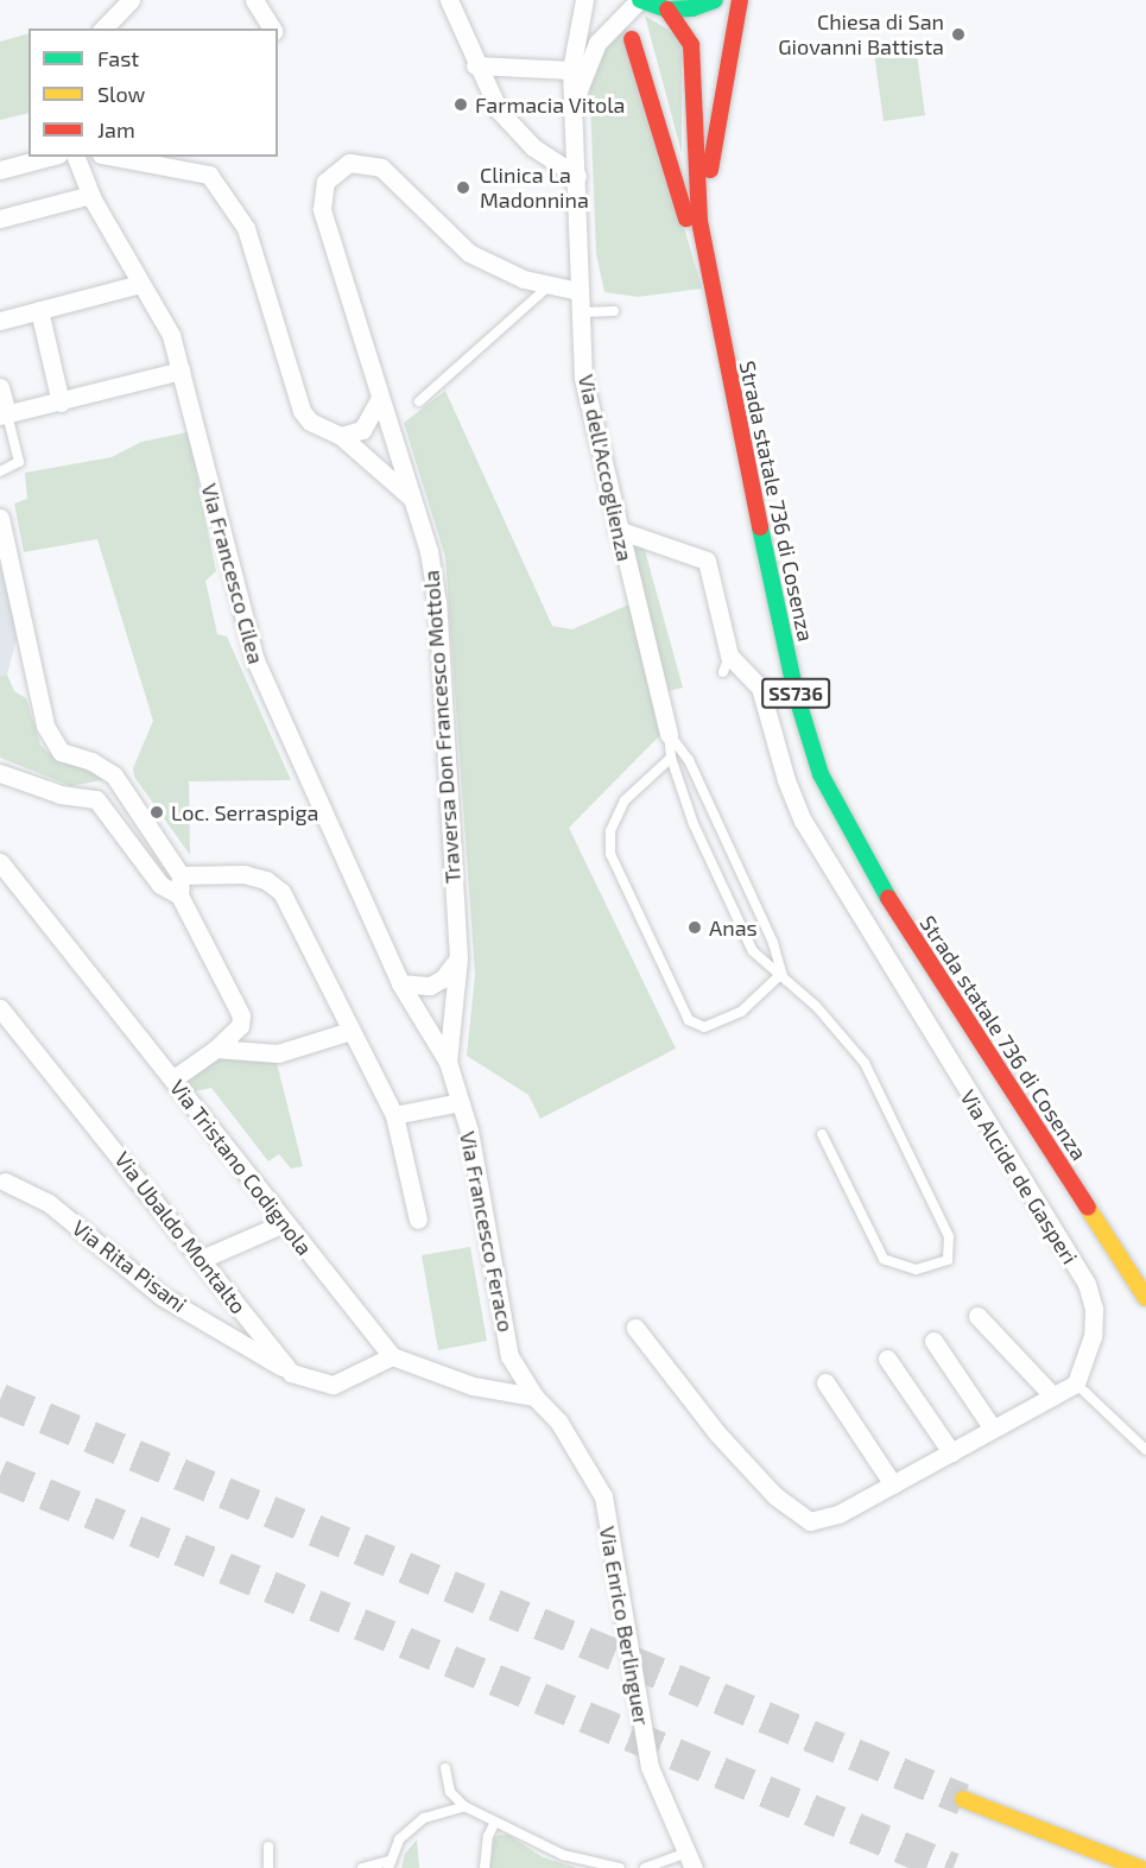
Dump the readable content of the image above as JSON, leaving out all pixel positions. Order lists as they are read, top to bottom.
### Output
{
  "streets": {
    "main road": ["Strada statale 736 di Cosenza", "SS736"],
    "street": [
      "Via dell'Accoglienza",
      "Via Francesco Cilea",
      "Traversa Don Francesco Mottola",
      "Via Tristano Codignola",
      "Via Alcide de Gasperi",
      "Via Francesco Feraco",
      "Via Ubaldo Montalto",
      "Via Rita Pisani",
      "Via Enrico Berlinguer"
    ]
  },
  "crossings": [
    ["Via dell'Accoglienza", "Traversa Don Francesco Mottola"],
    ["Via dell'Accoglienza", "Via Alcide de Gasperi"],
    ["Via Francesco Cilea", "Traversa Don Francesco Mottola"],
    ["Via Francesco Cilea", "Via Francesco Feraco"],
    ["Traversa Don Francesco Mottola", "Via Francesco Feraco"],
    ["Via Francesco Feraco", "Via Enrico Berlinguer"],
    ["Via Ubaldo Montalto", "Via Rita Pisani"]
  ],
  "places": [
    "Chiesa di San Giovanni Battista",
    "Farmacia Vitola",
    "Clinica La Madonnina",
    "Loc. Serraspiga",
    "Anas"
  ],
  "legend": ["Fast", "Slow", "Jam"]
}
